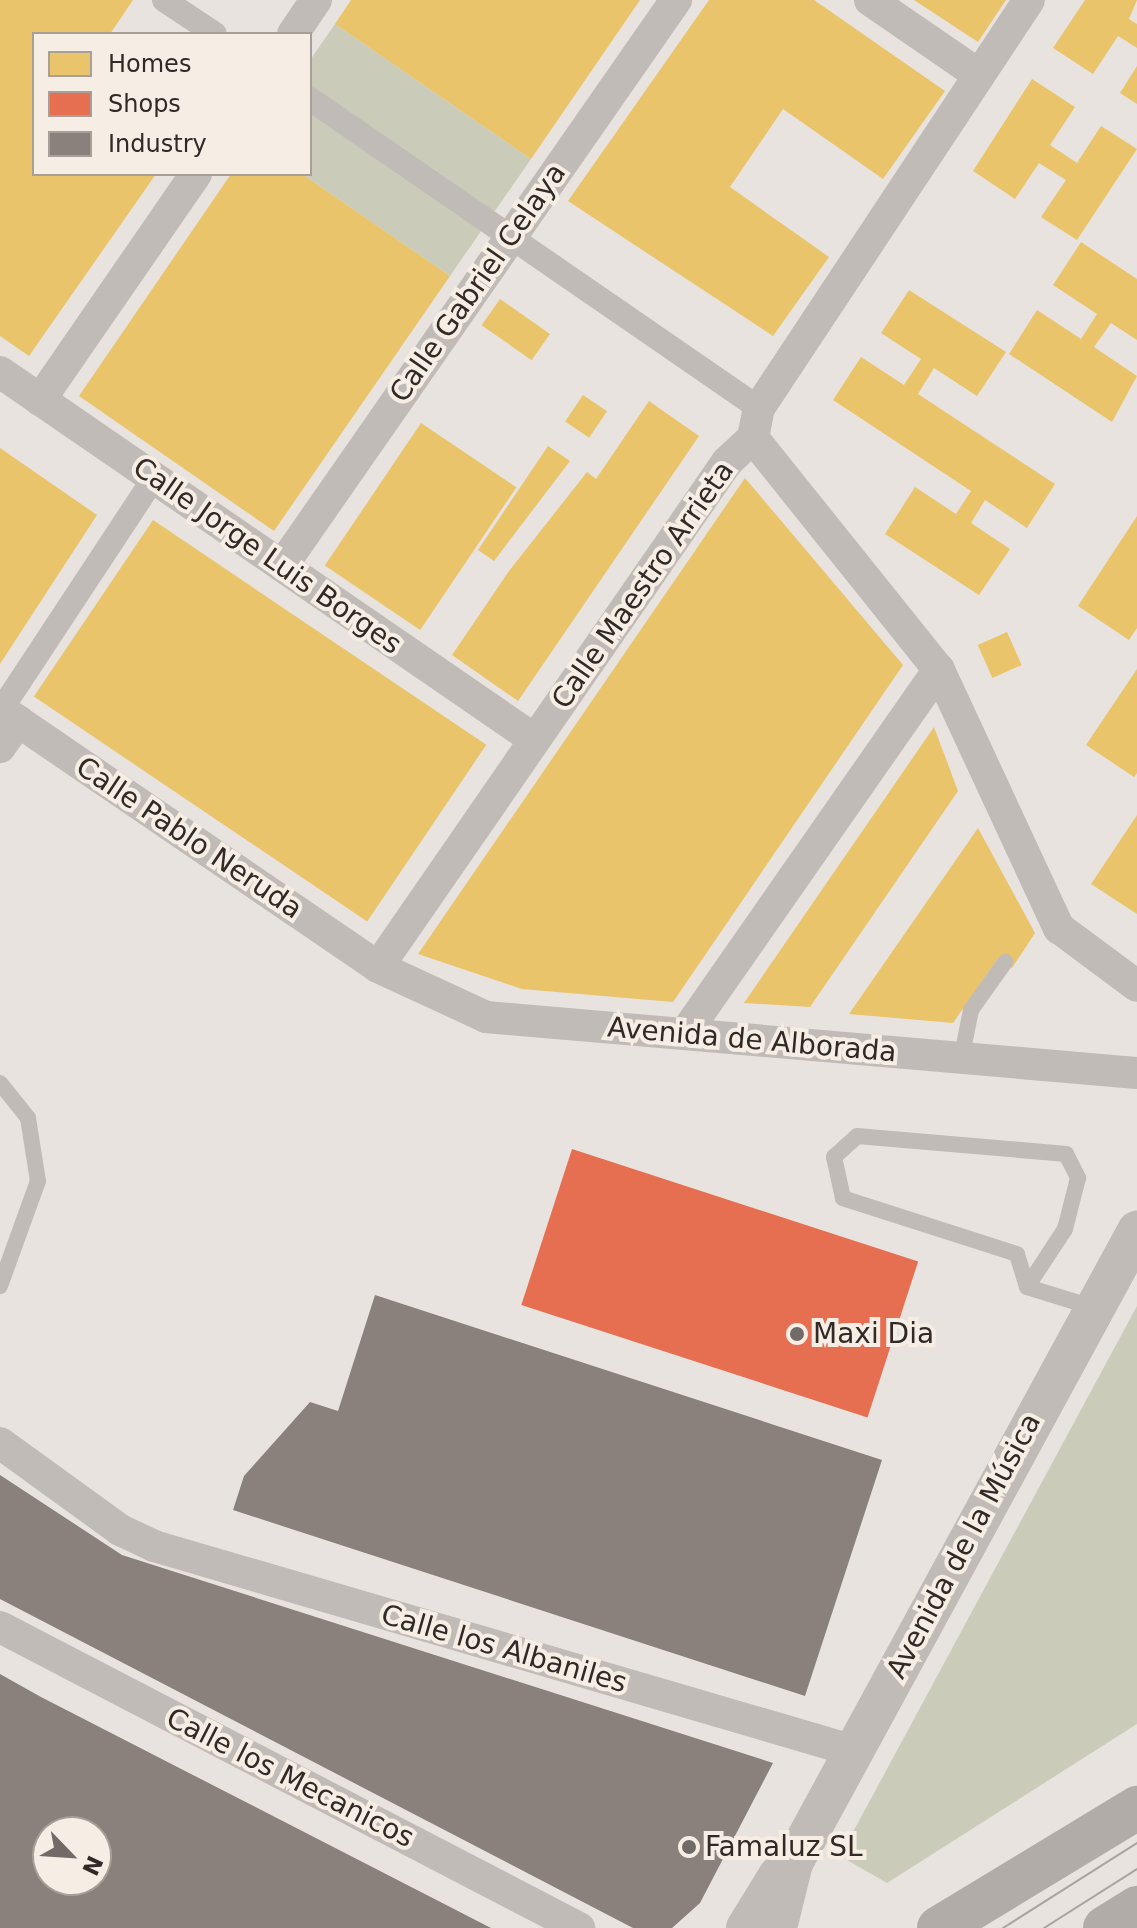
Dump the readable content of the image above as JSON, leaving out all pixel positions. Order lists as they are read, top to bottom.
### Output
{
  "streets": {
    "street": [
      "Calle Gabriel Celaya",
      "Calle Jorge Luis Borges",
      "Calle Maestro Arrieta",
      "Calle Pablo Neruda",
      "Avenida de Alborada",
      "Avenida de la Música",
      "Calle los Albaniles",
      "Calle los Mecanicos"
    ]
  },
  "crossings": [
    ["Calle Gabriel Celaya", "Calle Jorge Luis Borges"],
    ["Calle Jorge Luis Borges", "Calle Maestro Arrieta"],
    ["Calle Maestro Arrieta", "Calle Pablo Neruda"],
    ["Calle Maestro Arrieta", "Avenida de Alborada"],
    ["Calle Pablo Neruda", "Avenida de Alborada"],
    ["Avenida de la Música", "Calle los Albaniles"]
  ],
  "places": ["Maxi Dia", "Famaluz SL"],
  "legend": ["Homes", "Shops", "Industry"],
  "north": "bottom right"
}
